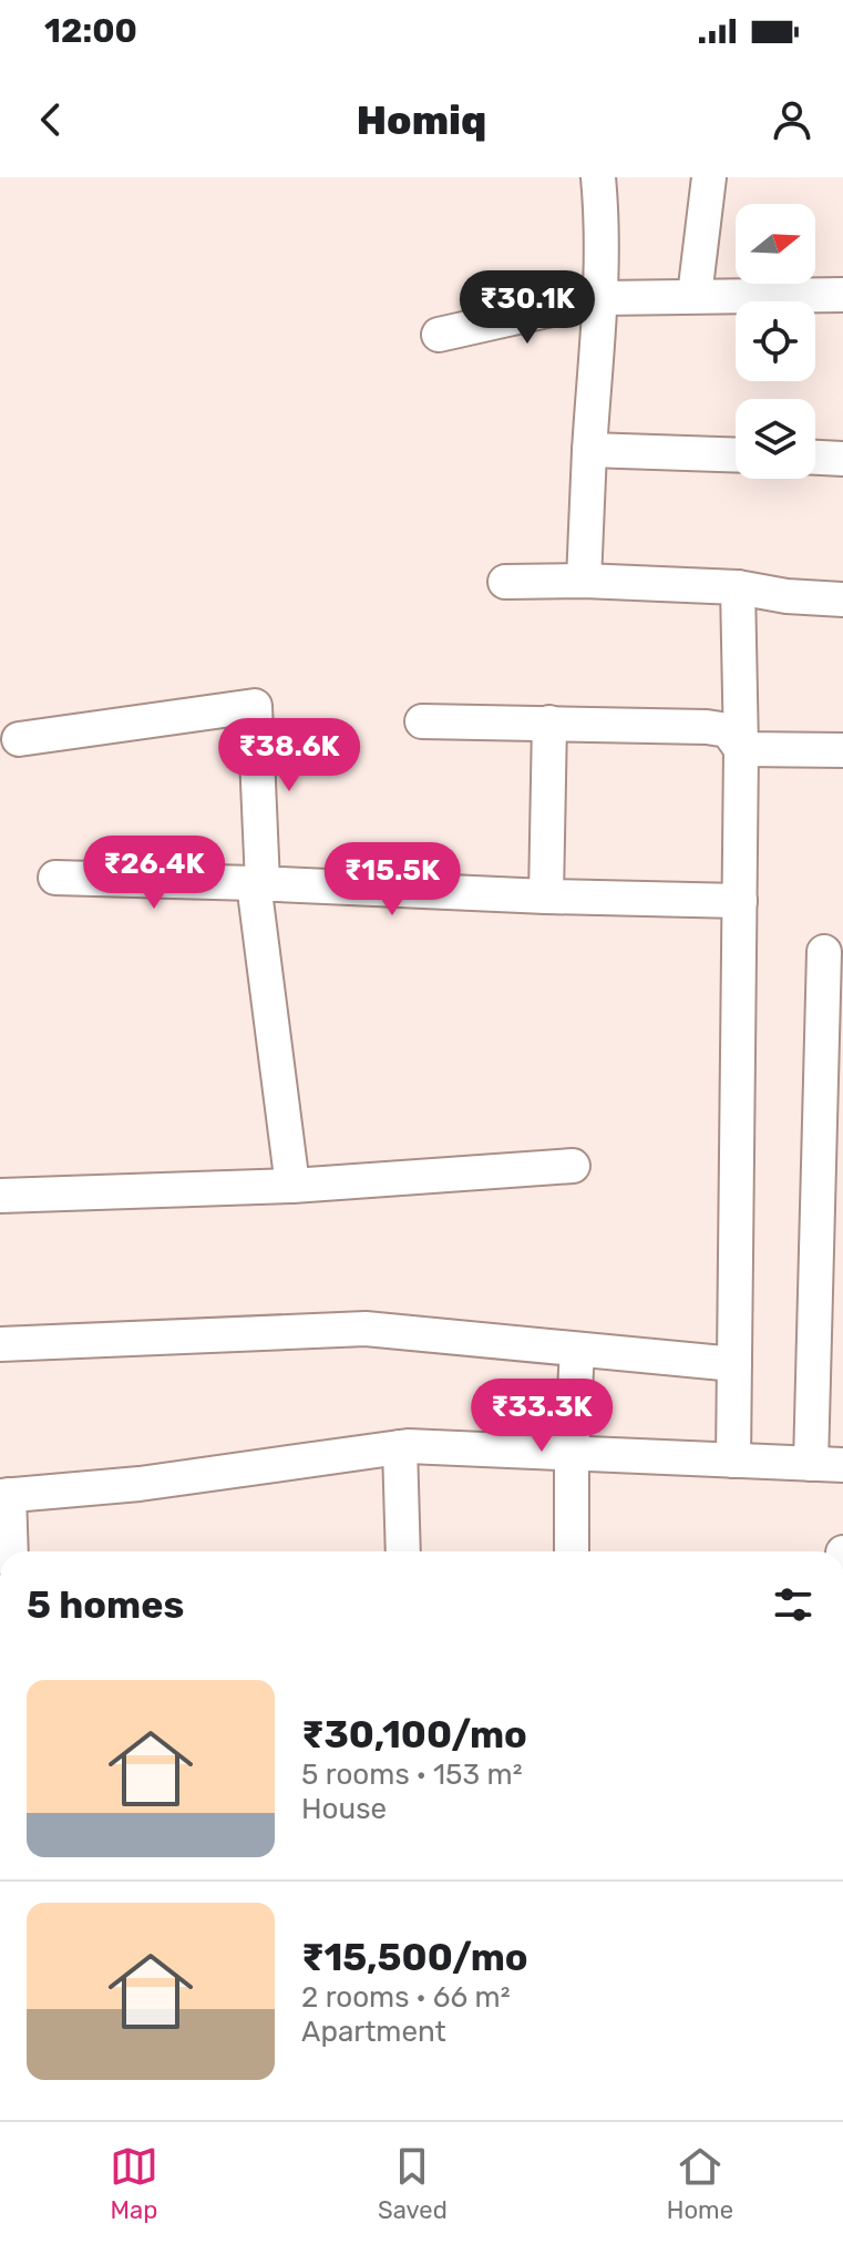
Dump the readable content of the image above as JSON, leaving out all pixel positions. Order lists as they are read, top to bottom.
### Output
{
  "north": "right",
  "page": {
    "status": "12:00",
    "header": "Homiq",
    "price": [
      "₹30.1K",
      "₹38.6K",
      "₹26.4K",
      "₹15.5K",
      "₹33.3K"
    ],
    "heading": "5 homes",
    "list": [
      {
        "name": "₹30,100/mo",
        "note": "5 rooms · 153 m² · House"
      },
      {
        "name": "₹15,500/mo",
        "note": "2 rooms · 66 m² · Apartment"
      }
    ],
    "tabs": ["Map", "Saved", "Home"]
  }
}
